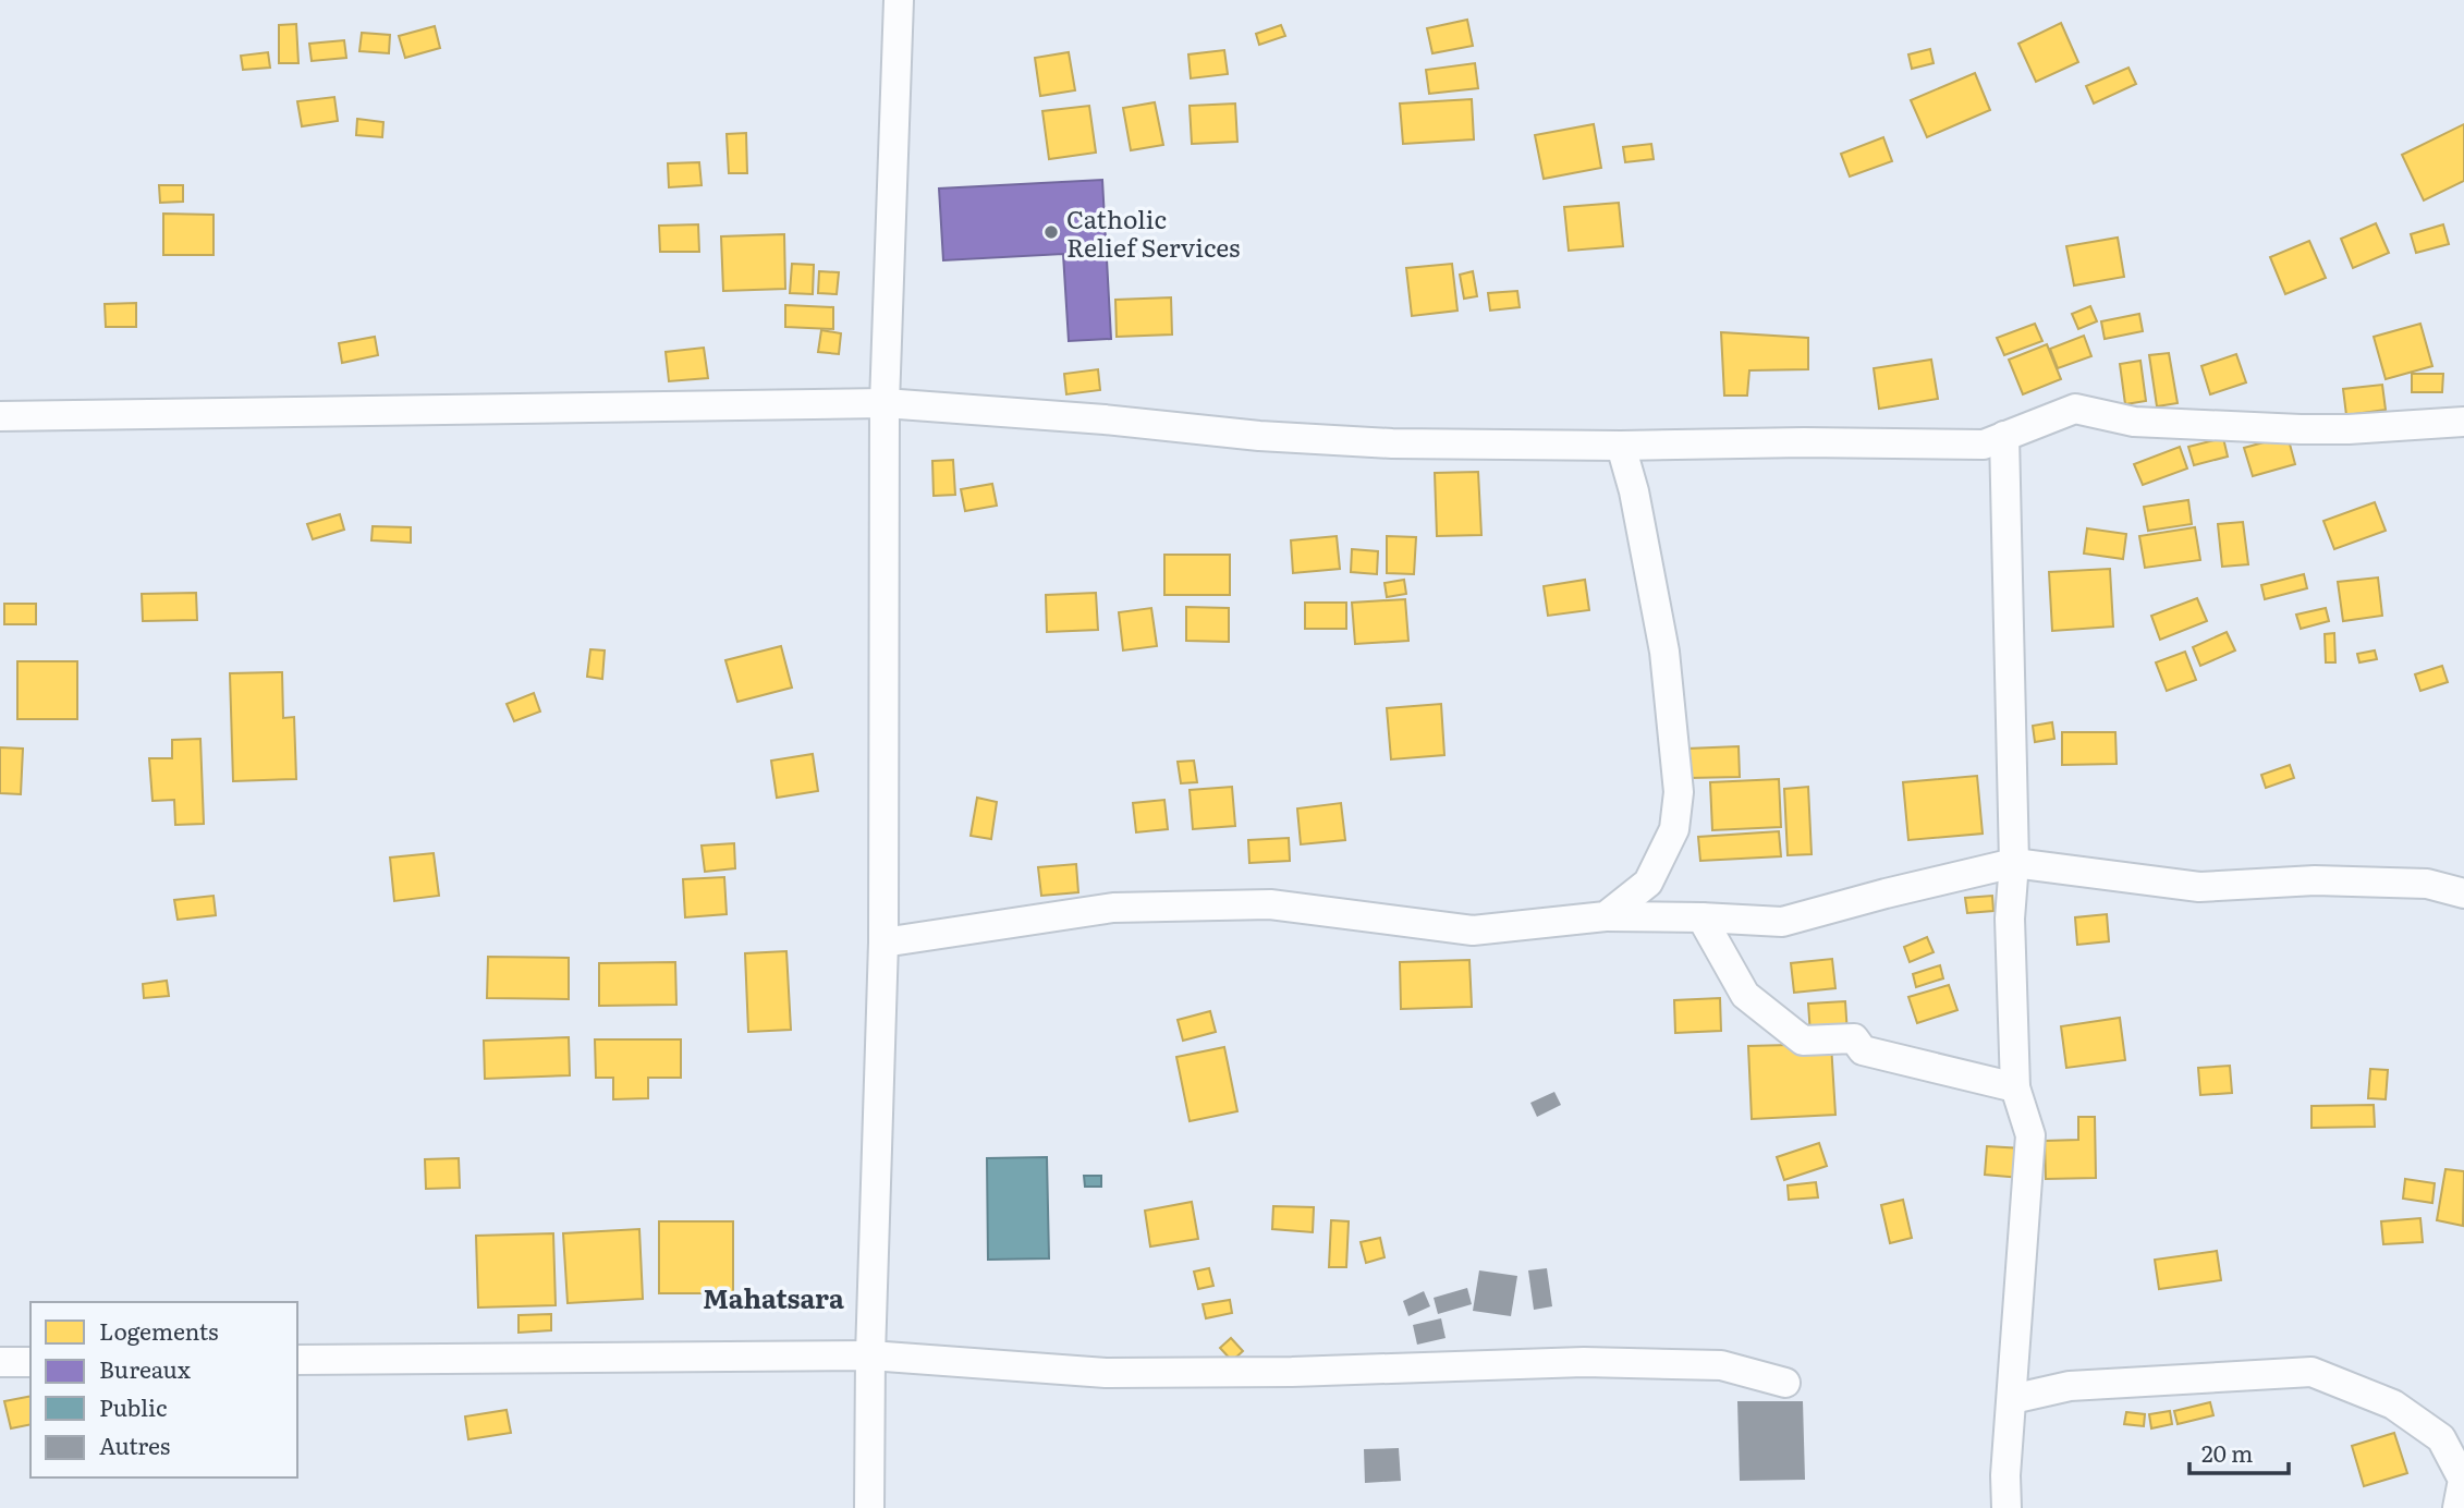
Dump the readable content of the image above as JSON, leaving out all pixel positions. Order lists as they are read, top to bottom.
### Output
{
  "districts": ["Mahatsara"],
  "places": ["Catholic Relief Services"],
  "legend": [
    "Logements",
    "Bureaux",
    "Public",
    "Autres"
  ],
  "scale_bar": "20 m"
}
